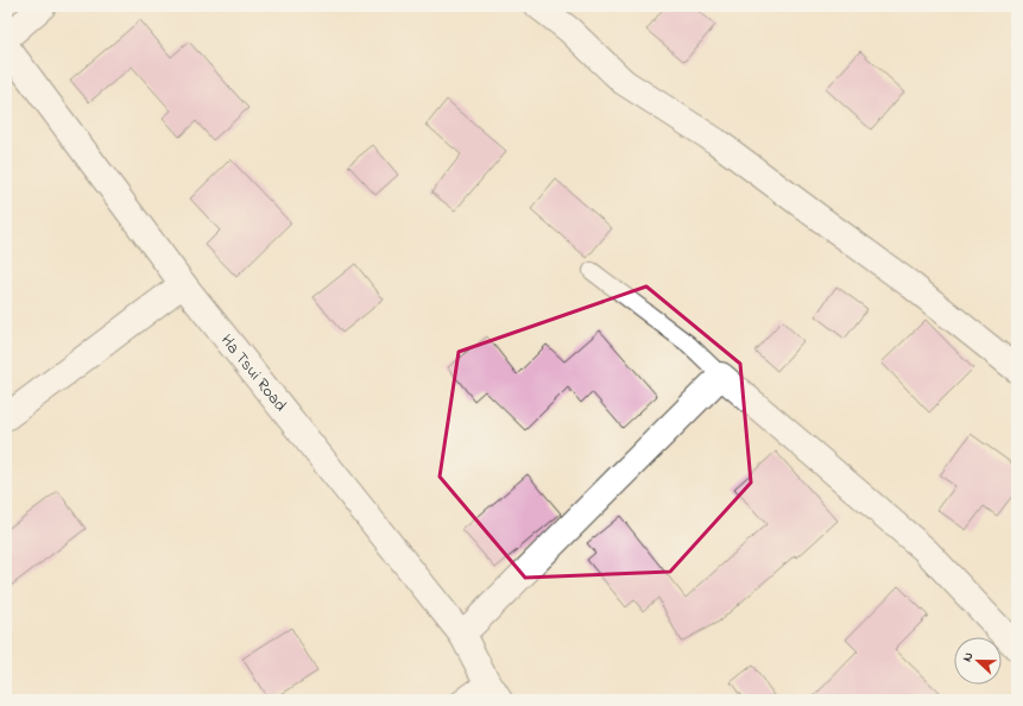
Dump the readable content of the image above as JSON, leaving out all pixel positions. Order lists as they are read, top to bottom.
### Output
{
  "streets": {
    "street": ["Ha Tsui Road"]
  },
  "north": "left"
}
